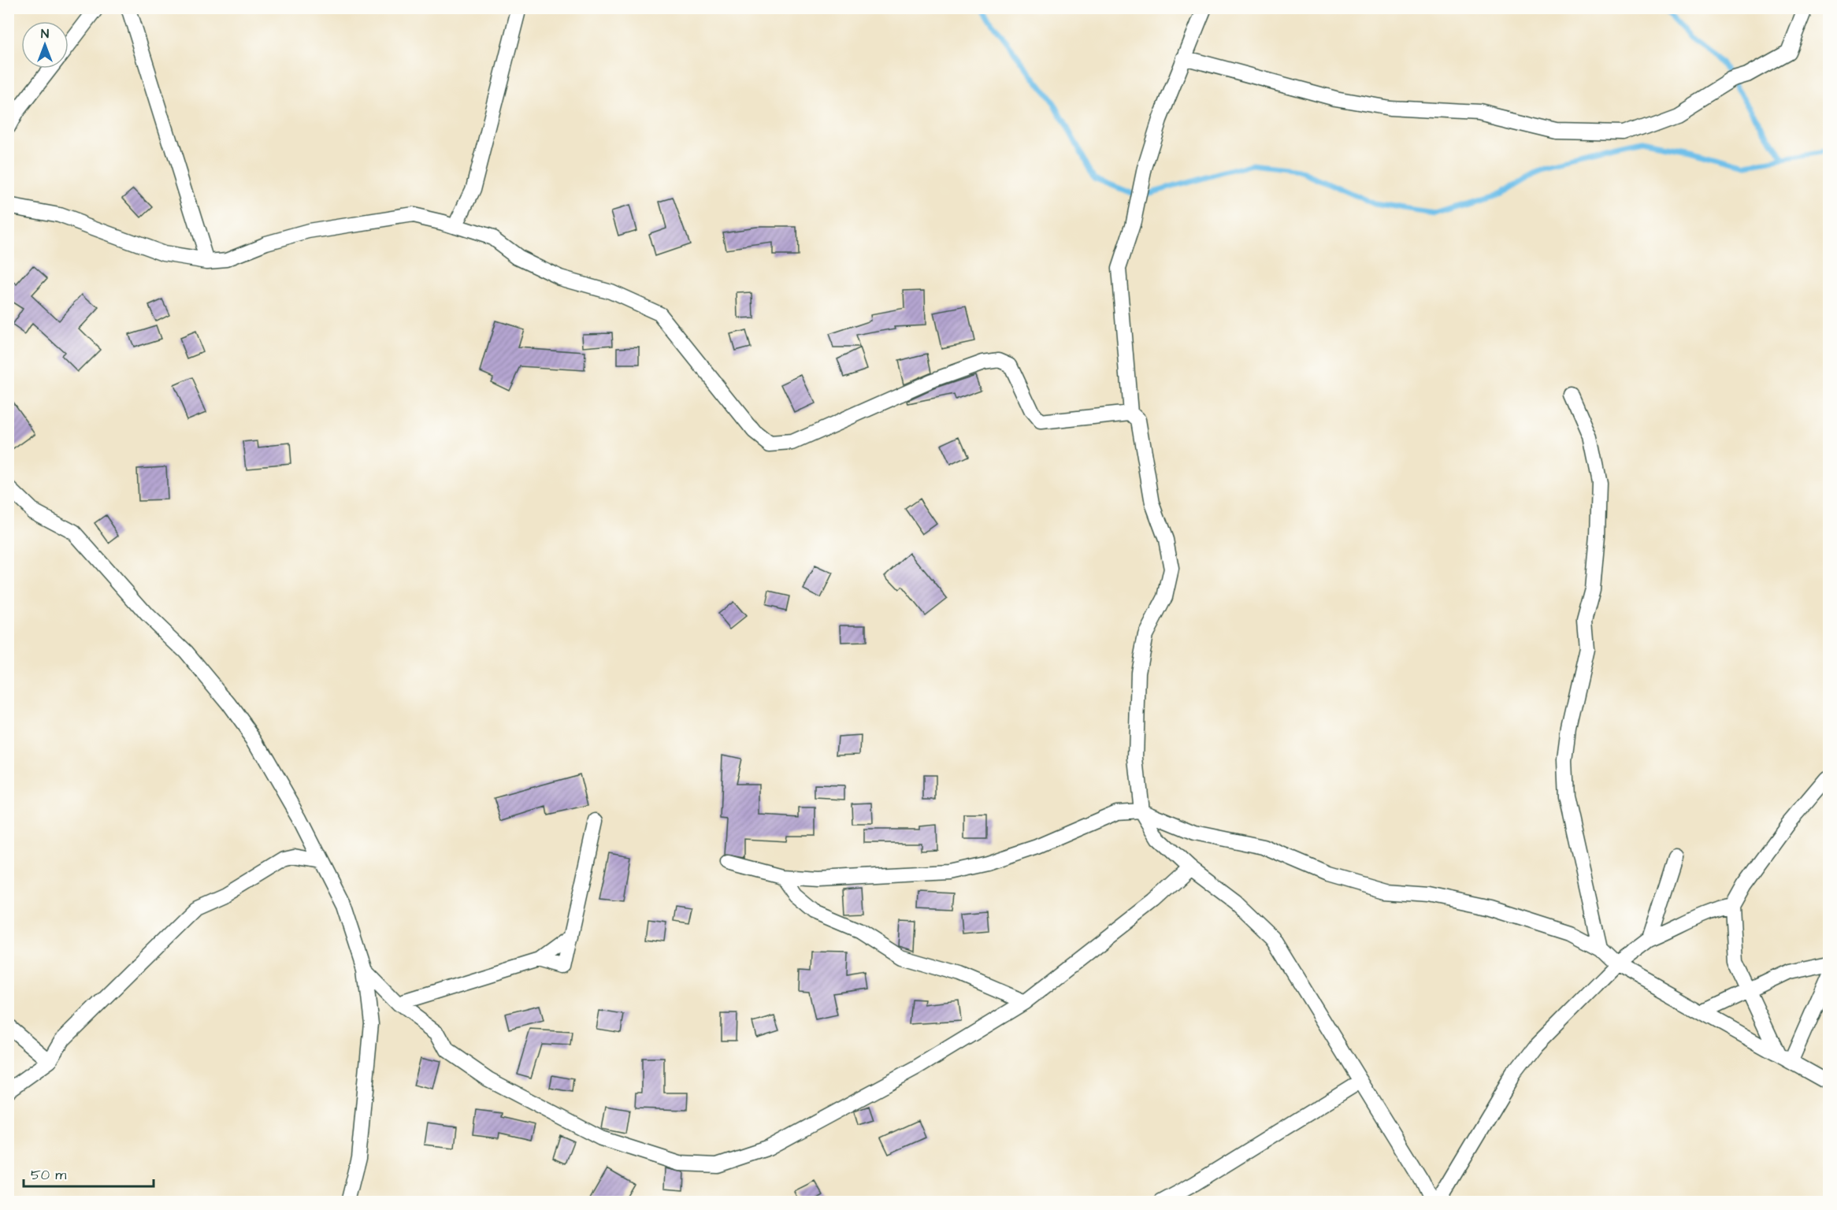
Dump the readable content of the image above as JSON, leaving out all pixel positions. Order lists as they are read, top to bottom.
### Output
{
  "scale_bar": "50 m",
  "north": "top"
}
